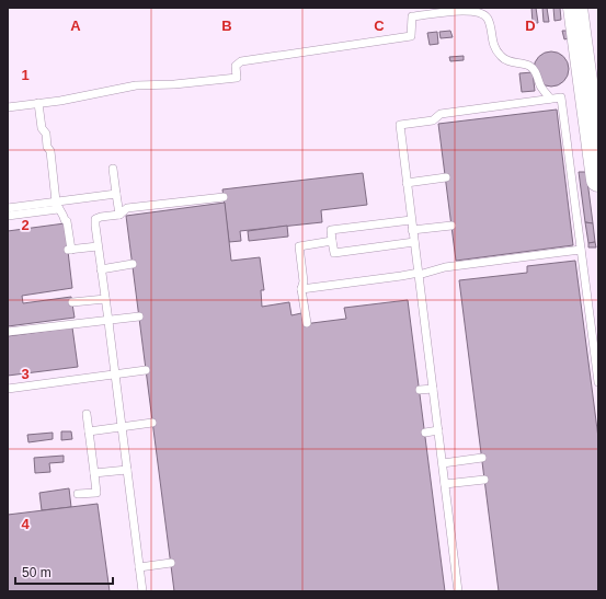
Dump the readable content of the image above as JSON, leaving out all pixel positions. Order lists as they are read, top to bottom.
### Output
{
  "scale_bar": "50 m",
  "grid": {
    "columns": [
      "A",
      "B",
      "C",
      "D"
    ],
    "rows": [
      "1",
      "2",
      "3",
      "4"
    ]
  }
}
